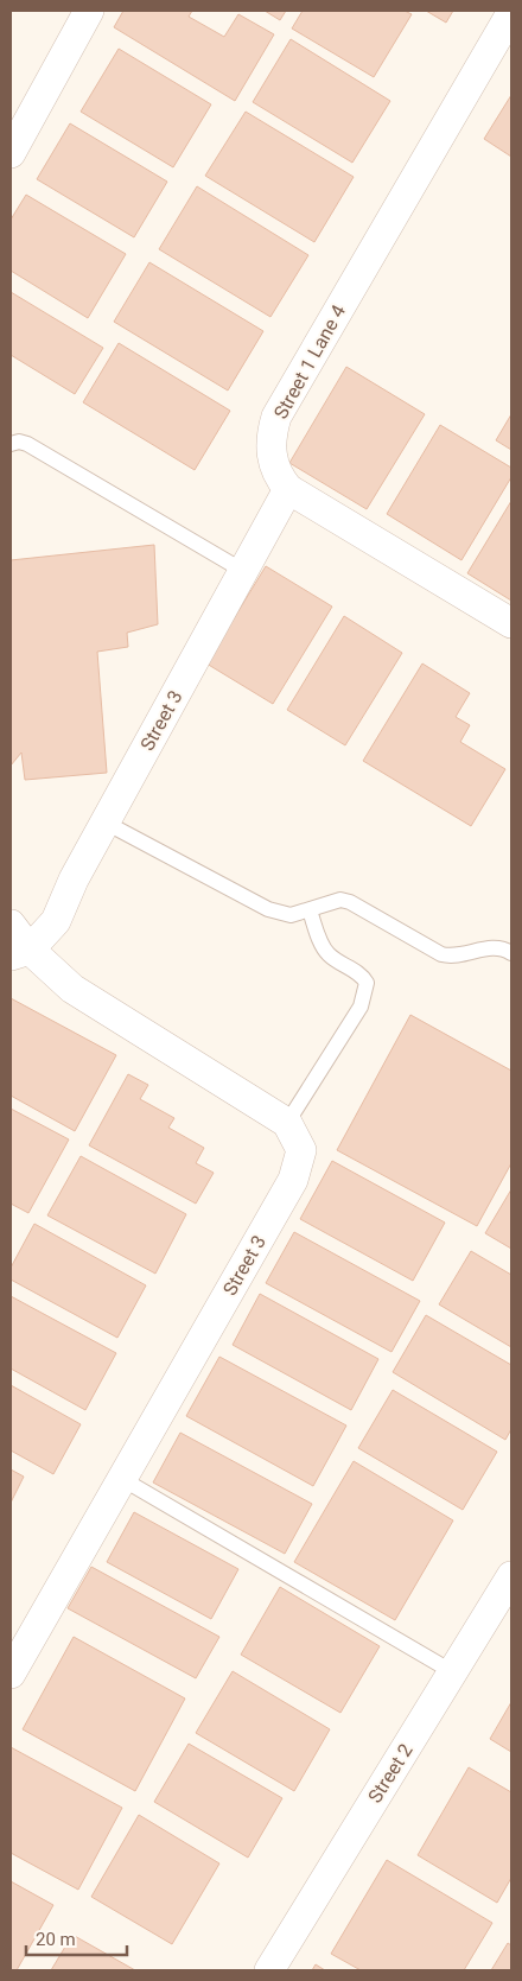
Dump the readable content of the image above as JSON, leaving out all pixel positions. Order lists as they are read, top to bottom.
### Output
{
  "streets": {
    "street": ["Street 1 Lane 4", "Street 3", "Street 2"]
  },
  "crossings": [
    ["Street 1 Lane 4", "Street 3"]
  ],
  "scale_bar": "20 m"
}
